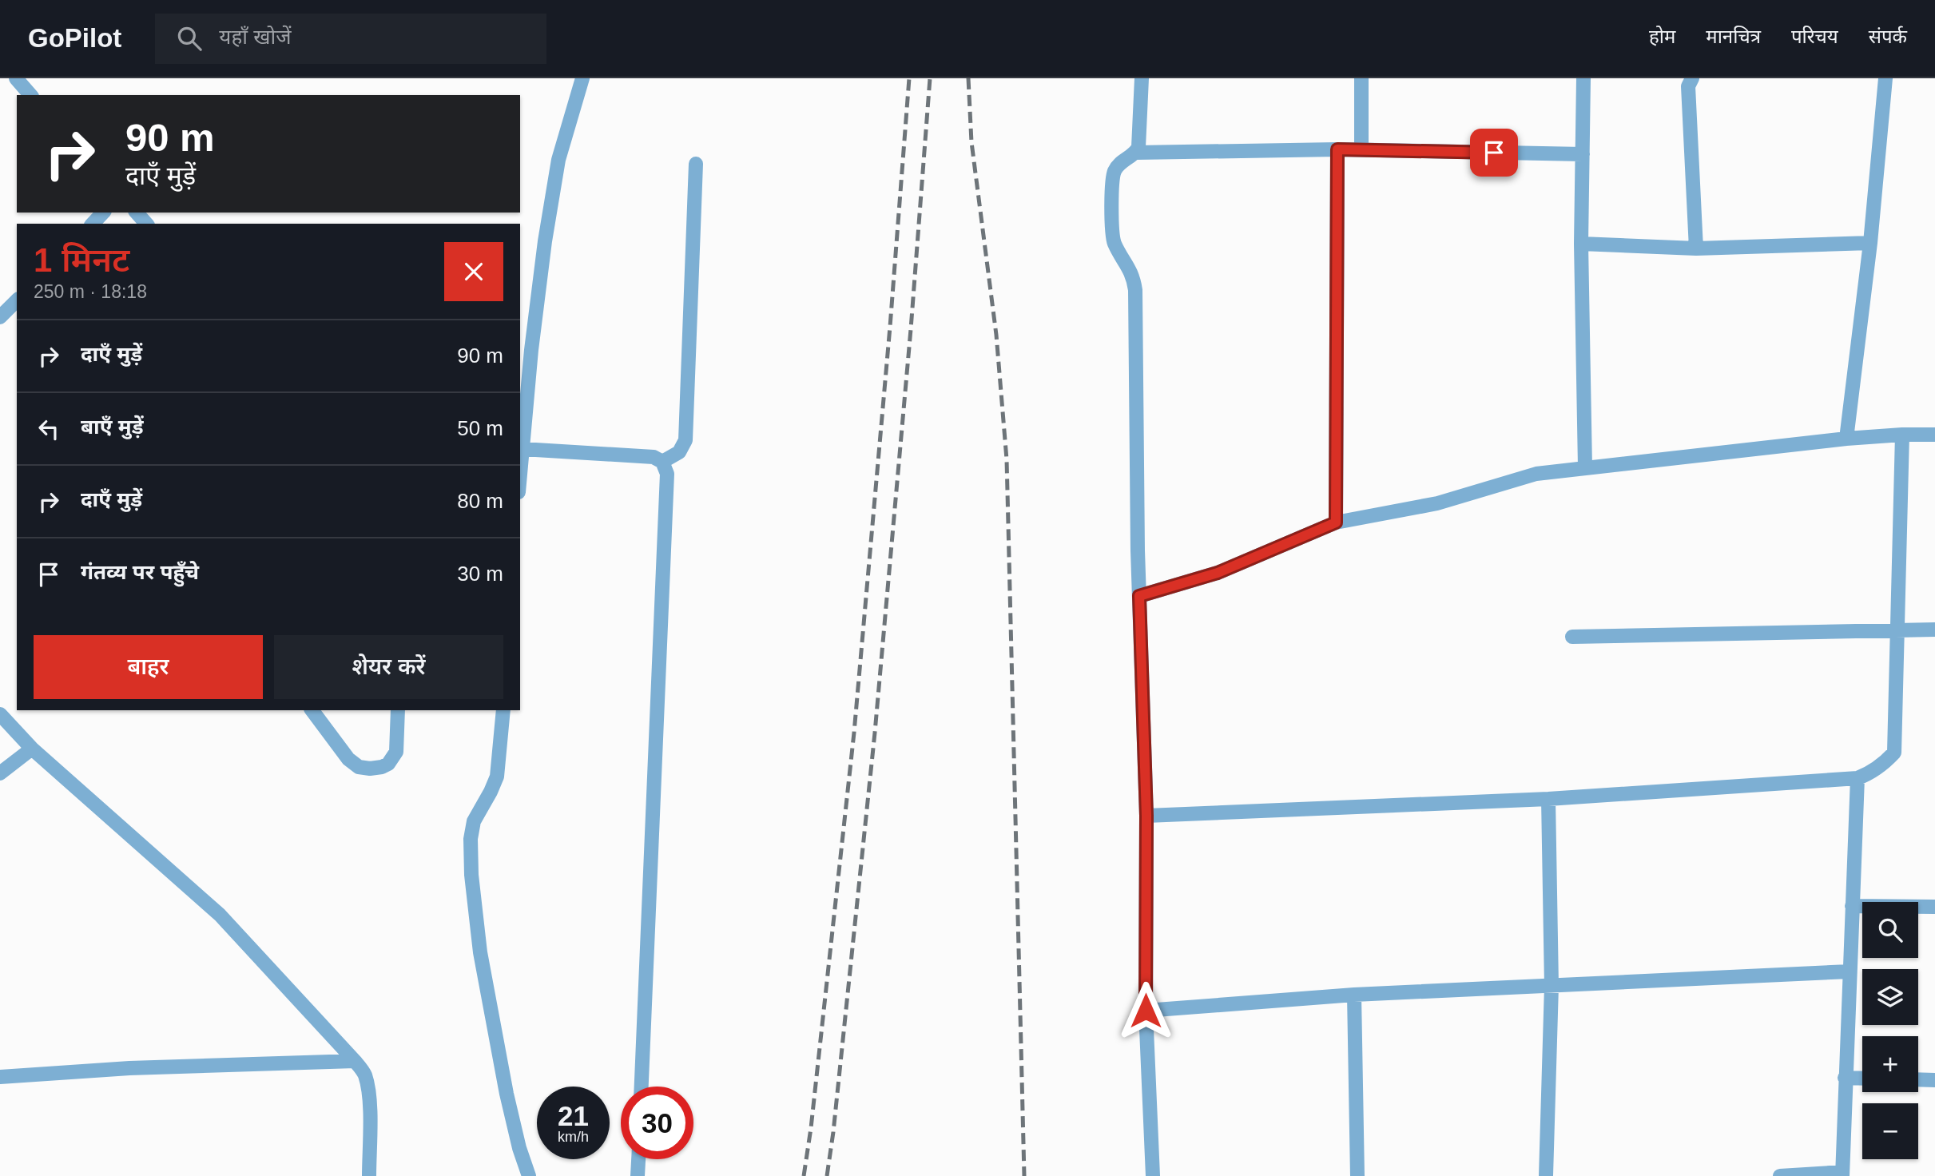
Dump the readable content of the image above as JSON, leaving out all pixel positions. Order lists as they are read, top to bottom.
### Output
{
  "page": {
    "header": "GoPilot",
    "search": "यहाँ खोजें",
    "nav": [
      "होम",
      "मानचित्र",
      "परिचय",
      "संपर्क"
    ],
    "turn": ["90 m", "दाएँ मुड़ें"],
    "heading": ["1 मिनट", "250 m · 18:18"],
    "list": [
      {
        "name": "दाएँ मुड़ें",
        "value": "90 m"
      },
      {
        "name": "बाएँ मुड़ें",
        "value": "50 m"
      },
      {
        "name": "दाएँ मुड़ें",
        "value": "80 m"
      },
      {
        "name": "गंतव्य पर पहुँचे",
        "value": "30 m"
      }
    ],
    "buttons": ["बाहर", "शेयर करें"],
    "map_buttons": ["+", "−"],
    "speed": "21 km/h",
    "limit": "30"
  }
}
